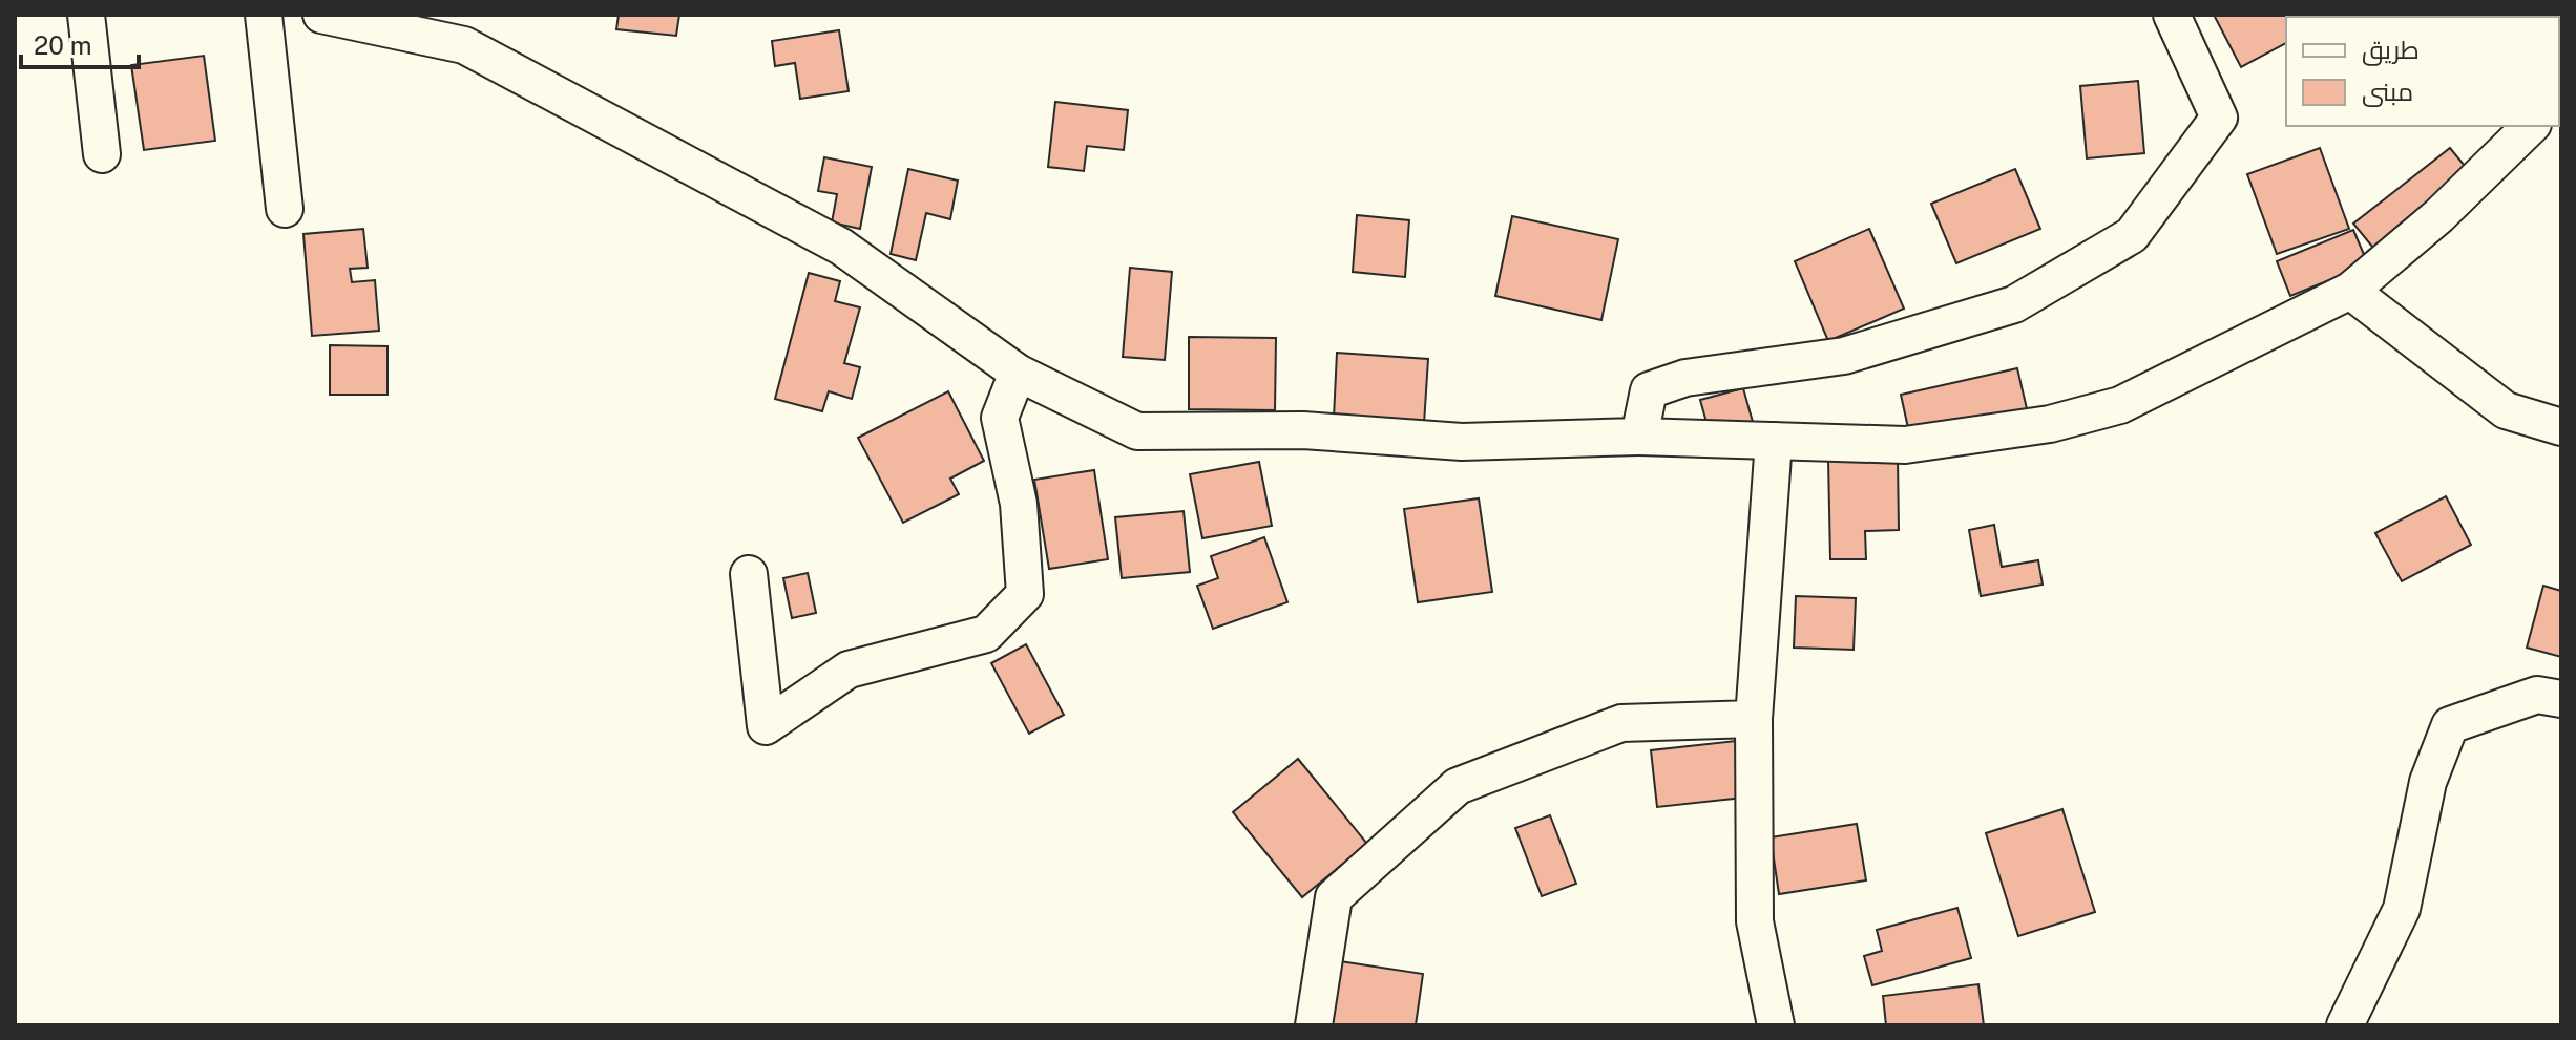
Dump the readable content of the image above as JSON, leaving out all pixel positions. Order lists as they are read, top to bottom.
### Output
{
  "legend": ["طريق", "مبنى"],
  "scale_bar": "20 m"
}
